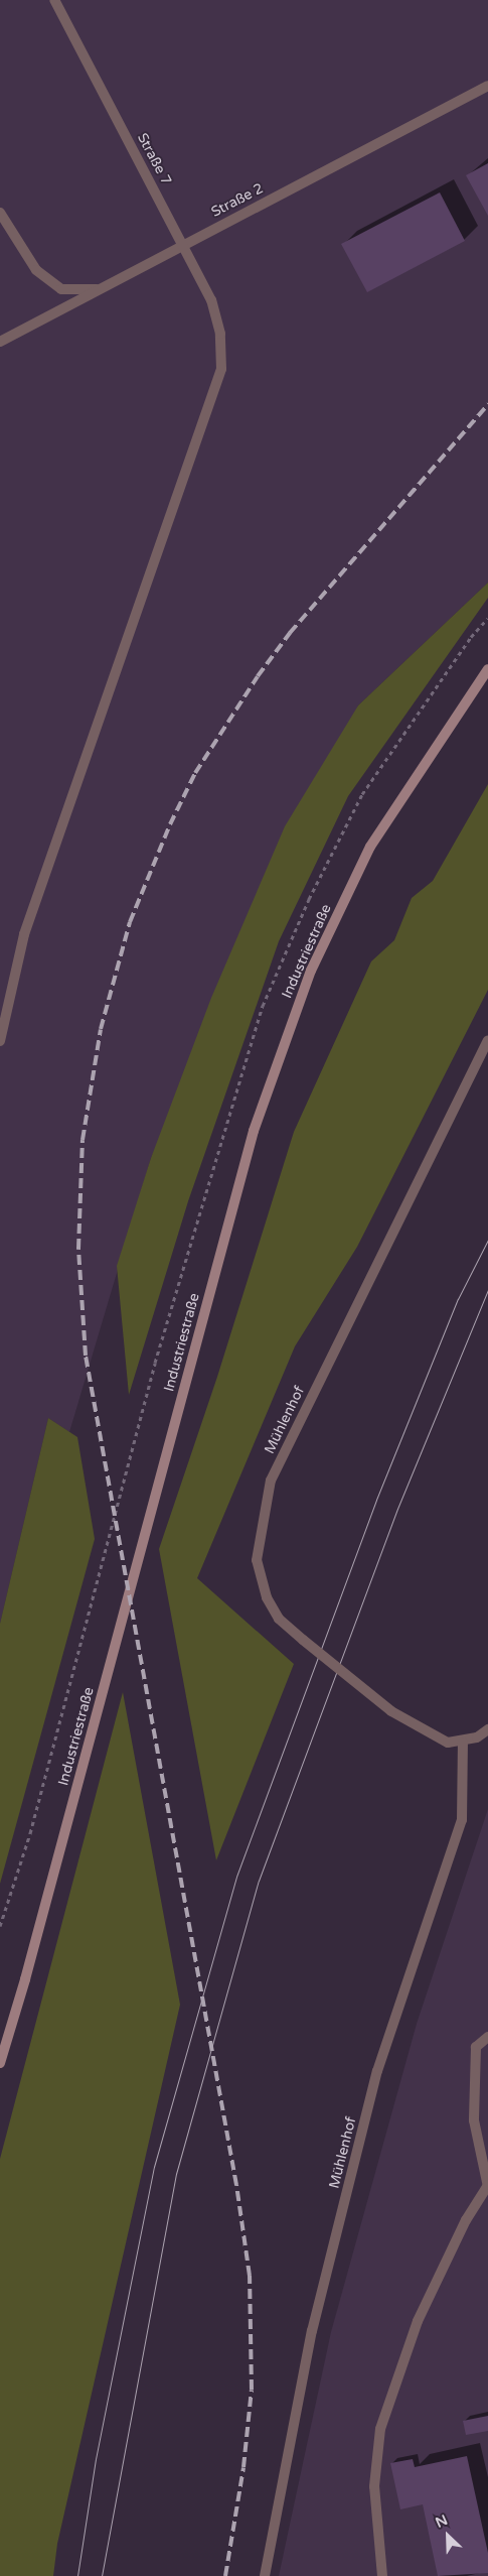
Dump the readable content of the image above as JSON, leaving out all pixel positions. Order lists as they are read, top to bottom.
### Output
{
  "streets": {
    "main road": ["Industriestraße"],
    "street": ["Straße 7", "Straße 2", "Mühlenhof"]
  },
  "crossings": [
    ["Straße 7", "Straße 2"]
  ],
  "north": "top left"
}
